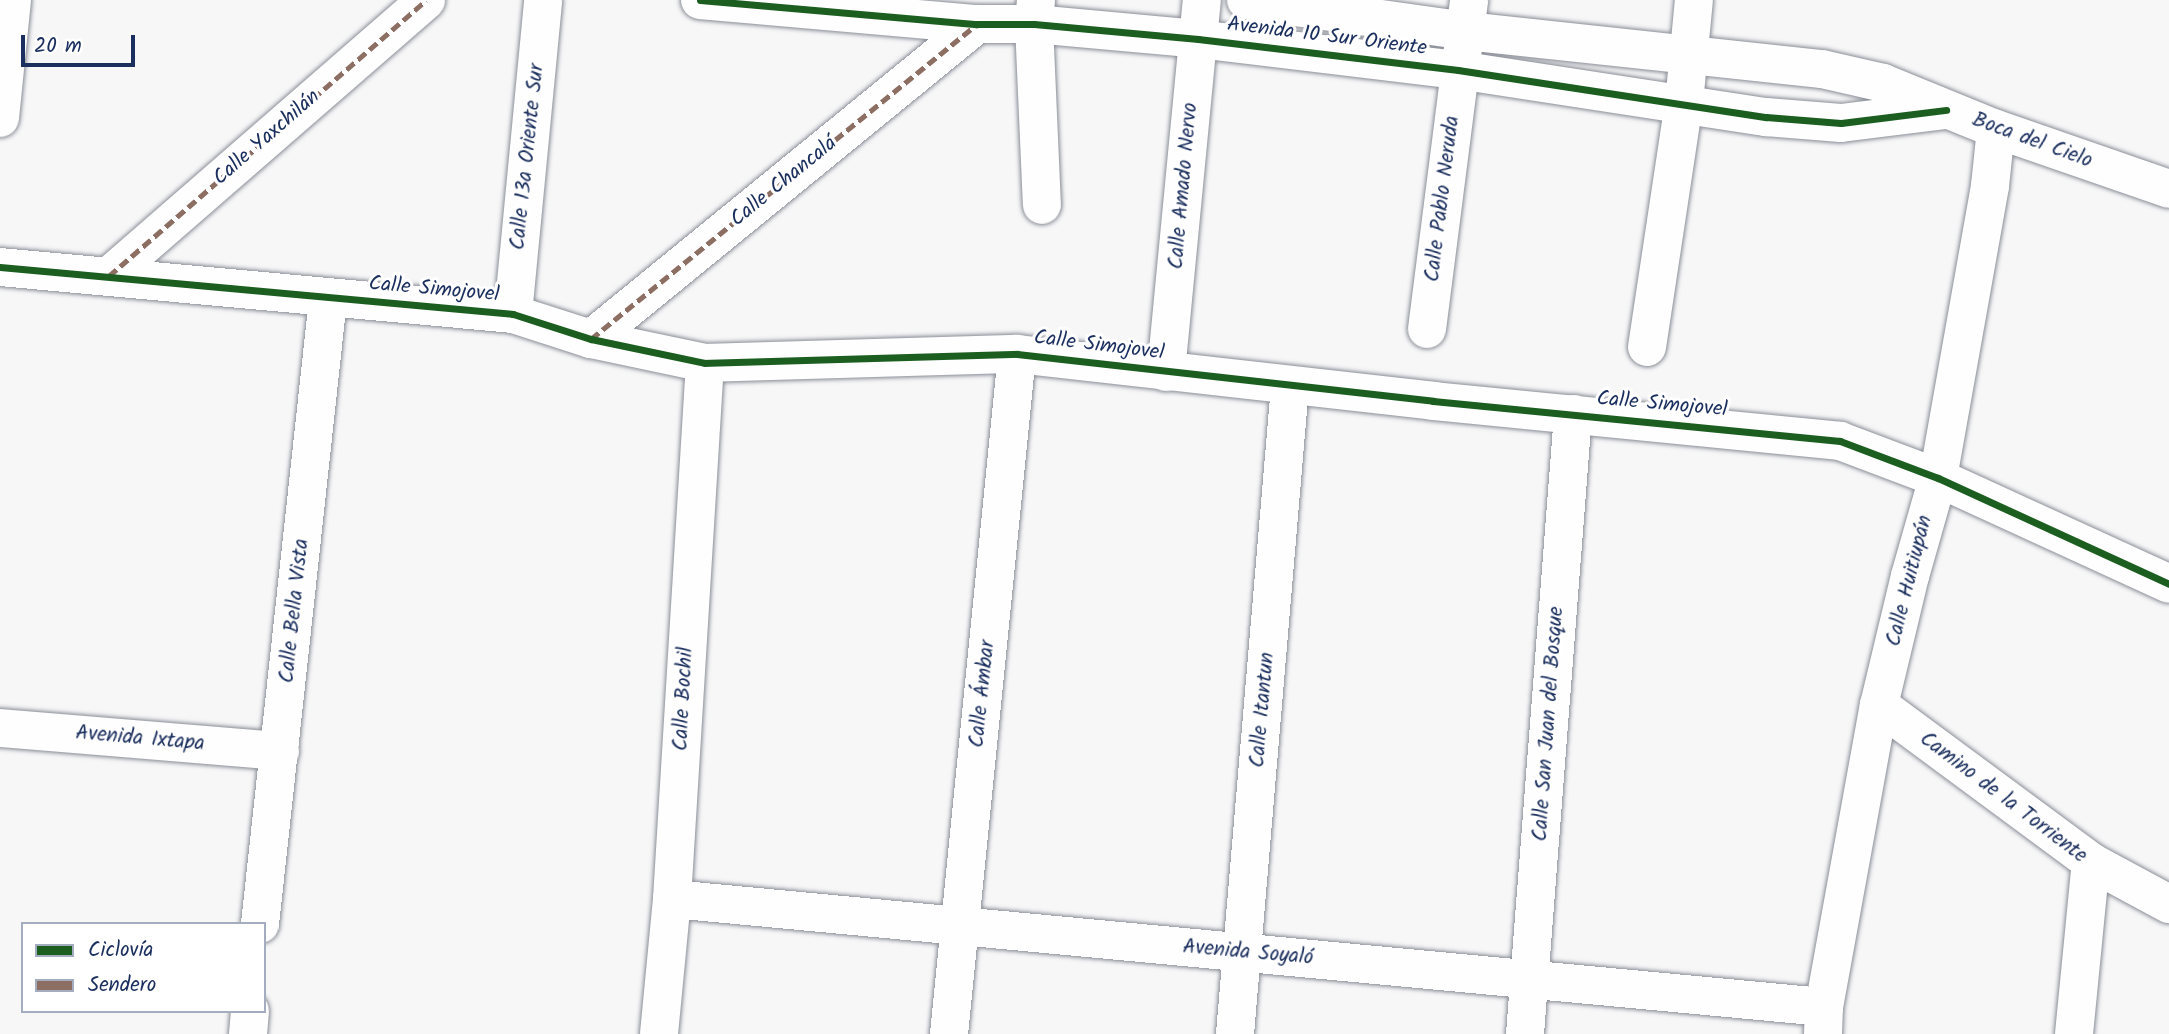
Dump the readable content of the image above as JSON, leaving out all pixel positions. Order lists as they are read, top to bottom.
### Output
{
  "streets": {
    "street": [
      "Avenida 10 Sur Oriente",
      "Calle Yaxchilán",
      "Boca del Cielo",
      "Calle 13a Oriente Sur",
      "Calle Chancalá",
      "Calle Amado Nervo",
      "Calle Pablo Neruda",
      "Calle Simojovel",
      "Calle Huitiupán",
      "Calle Bella Vista",
      "Calle Ámbar",
      "Calle Bochil",
      "Calle Itantun",
      "Calle San Juan del Bosque",
      "Avenida Ixtapa",
      "Camino de la Torriente",
      "Avenida Soyaló"
    ]
  },
  "crossings": [
    ["Avenida 10 Sur Oriente", "Boca del Cielo"],
    ["Avenida 10 Sur Oriente", "Calle Chancalá"],
    ["Avenida 10 Sur Oriente", "Calle Amado Nervo"],
    ["Avenida 10 Sur Oriente", "Calle Pablo Neruda"],
    ["Calle Yaxchilán", "Calle Simojovel"],
    ["Boca del Cielo", "Calle Huitiupán"],
    ["Calle 13a Oriente Sur", "Calle Simojovel"],
    ["Calle Chancalá", "Calle Simojovel"],
    ["Calle Amado Nervo", "Calle Simojovel"],
    ["Calle Simojovel", "Calle Huitiupán"],
    ["Calle Simojovel", "Calle Bella Vista"],
    ["Calle Simojovel", "Calle Ámbar"],
    ["Calle Simojovel", "Calle Bochil"],
    ["Calle Simojovel", "Calle Itantun"],
    ["Calle Simojovel", "Calle San Juan del Bosque"],
    ["Calle Huitiupán", "Camino de la Torriente"],
    ["Calle Huitiupán", "Avenida Soyaló"],
    ["Calle Bella Vista", "Avenida Ixtapa"],
    ["Calle Ámbar", "Avenida Soyaló"],
    ["Calle Bochil", "Avenida Soyaló"],
    ["Calle Itantun", "Avenida Soyaló"],
    ["Calle San Juan del Bosque", "Avenida Soyaló"]
  ],
  "legend": ["Ciclovía", "Sendero"],
  "scale_bar": "20 m"
}
